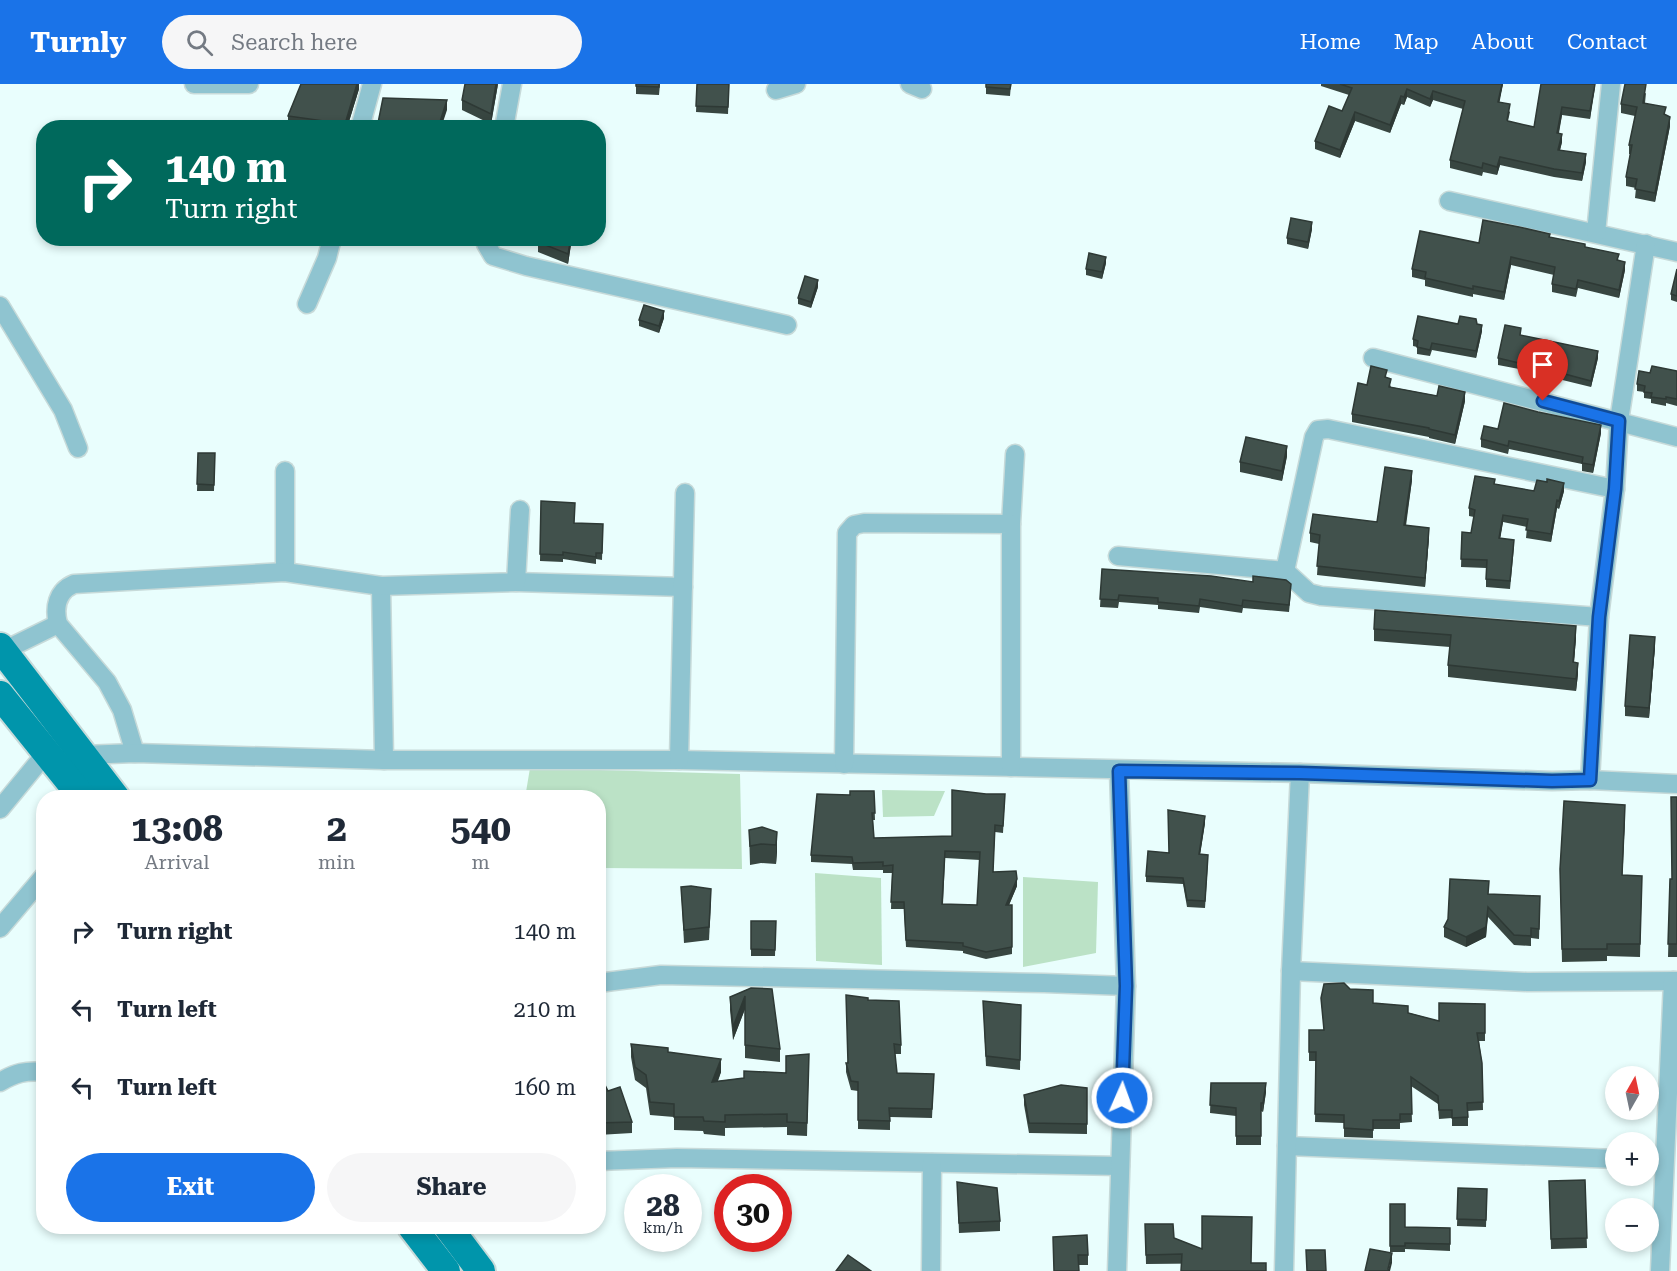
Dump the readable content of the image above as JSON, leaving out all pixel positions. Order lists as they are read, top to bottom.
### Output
{
  "north": "top",
  "page": {
    "header": "Turnly",
    "search": "Search here",
    "nav": [
      "Home",
      "Map",
      "About",
      "Contact"
    ],
    "turn": ["140 m", "Turn right"],
    "eta": [
      "13:08",
      "Arrival",
      "2",
      "min",
      "540",
      "m"
    ],
    "list": [
      {
        "name": "Turn right",
        "value": "140 m"
      },
      {
        "name": "Turn left",
        "value": "210 m"
      },
      {
        "name": "Turn left",
        "value": "160 m"
      }
    ],
    "map_buttons": ["+", "−"],
    "buttons": ["Exit", "Share"],
    "speed": "28 km/h",
    "limit": "30"
  }
}
